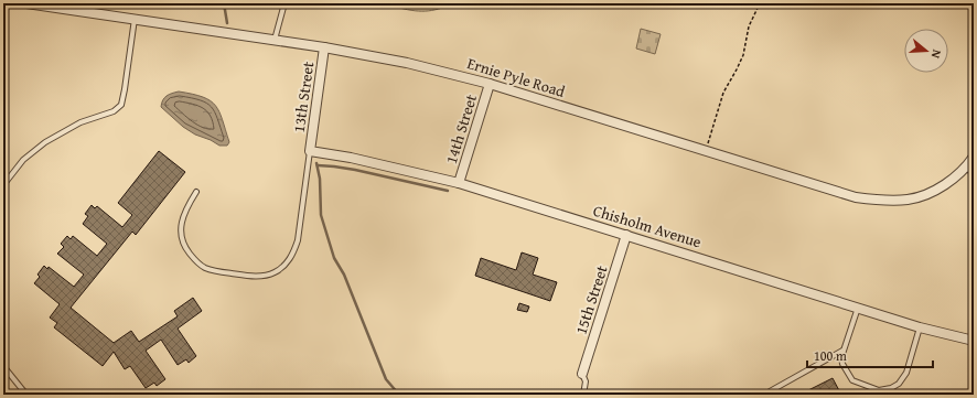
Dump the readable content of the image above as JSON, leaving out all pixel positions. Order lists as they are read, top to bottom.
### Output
{
  "streets": {
    "street": [
      "Ernie Pyle Road",
      "13th Street",
      "14th Street",
      "Chisholm Avenue",
      "15th Street"
    ]
  },
  "crossings": [
    ["Ernie Pyle Road", "13th Street"],
    ["Ernie Pyle Road", "14th Street"],
    ["13th Street", "Chisholm Avenue"],
    ["14th Street", "Chisholm Avenue"],
    ["Chisholm Avenue", "15th Street"]
  ],
  "scale_bar": "100 m",
  "north": "right"
}
